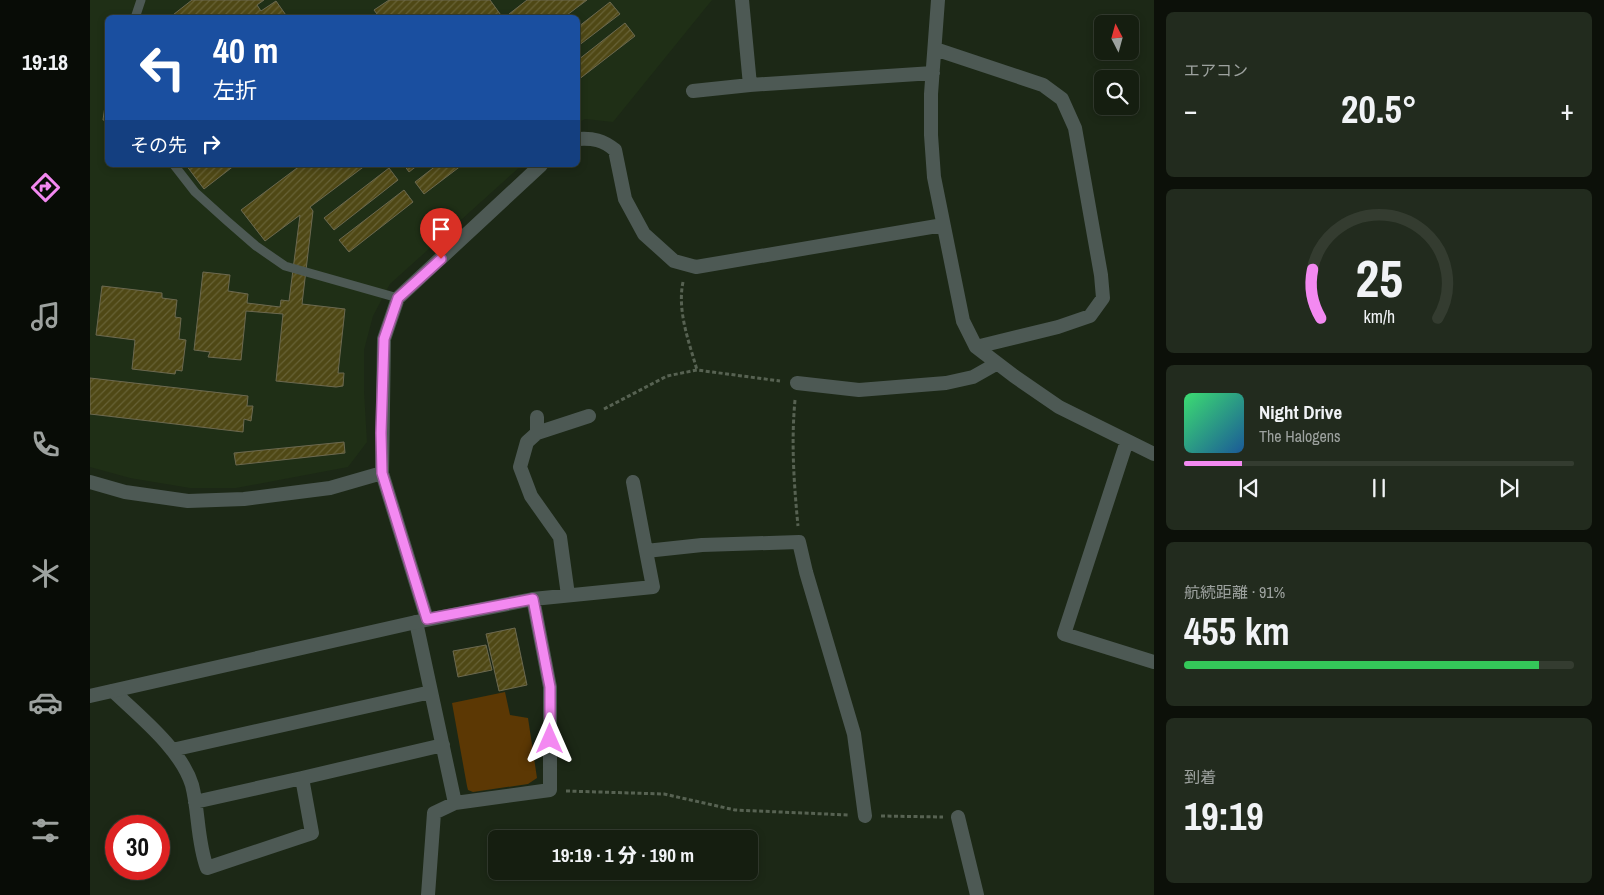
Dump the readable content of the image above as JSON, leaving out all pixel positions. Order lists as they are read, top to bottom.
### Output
{
  "north": "top",
  "page": {
    "tabs": "19:18",
    "tile": [
      "エアコン",
      ["航続距離 · 91%", "455 km"],
      ["到着", "19:19"]
    ],
    "turn": ["40 m", "左折"],
    "heat": ["−", "20.5°", "+"],
    "then": "その先",
    "song": ["Night Drive", "The Halogens"],
    "limit": "30",
    "trip": "19:19 · 1 分 · 190 m",
    "gauge": ["25", "km/h"]
  }
}
